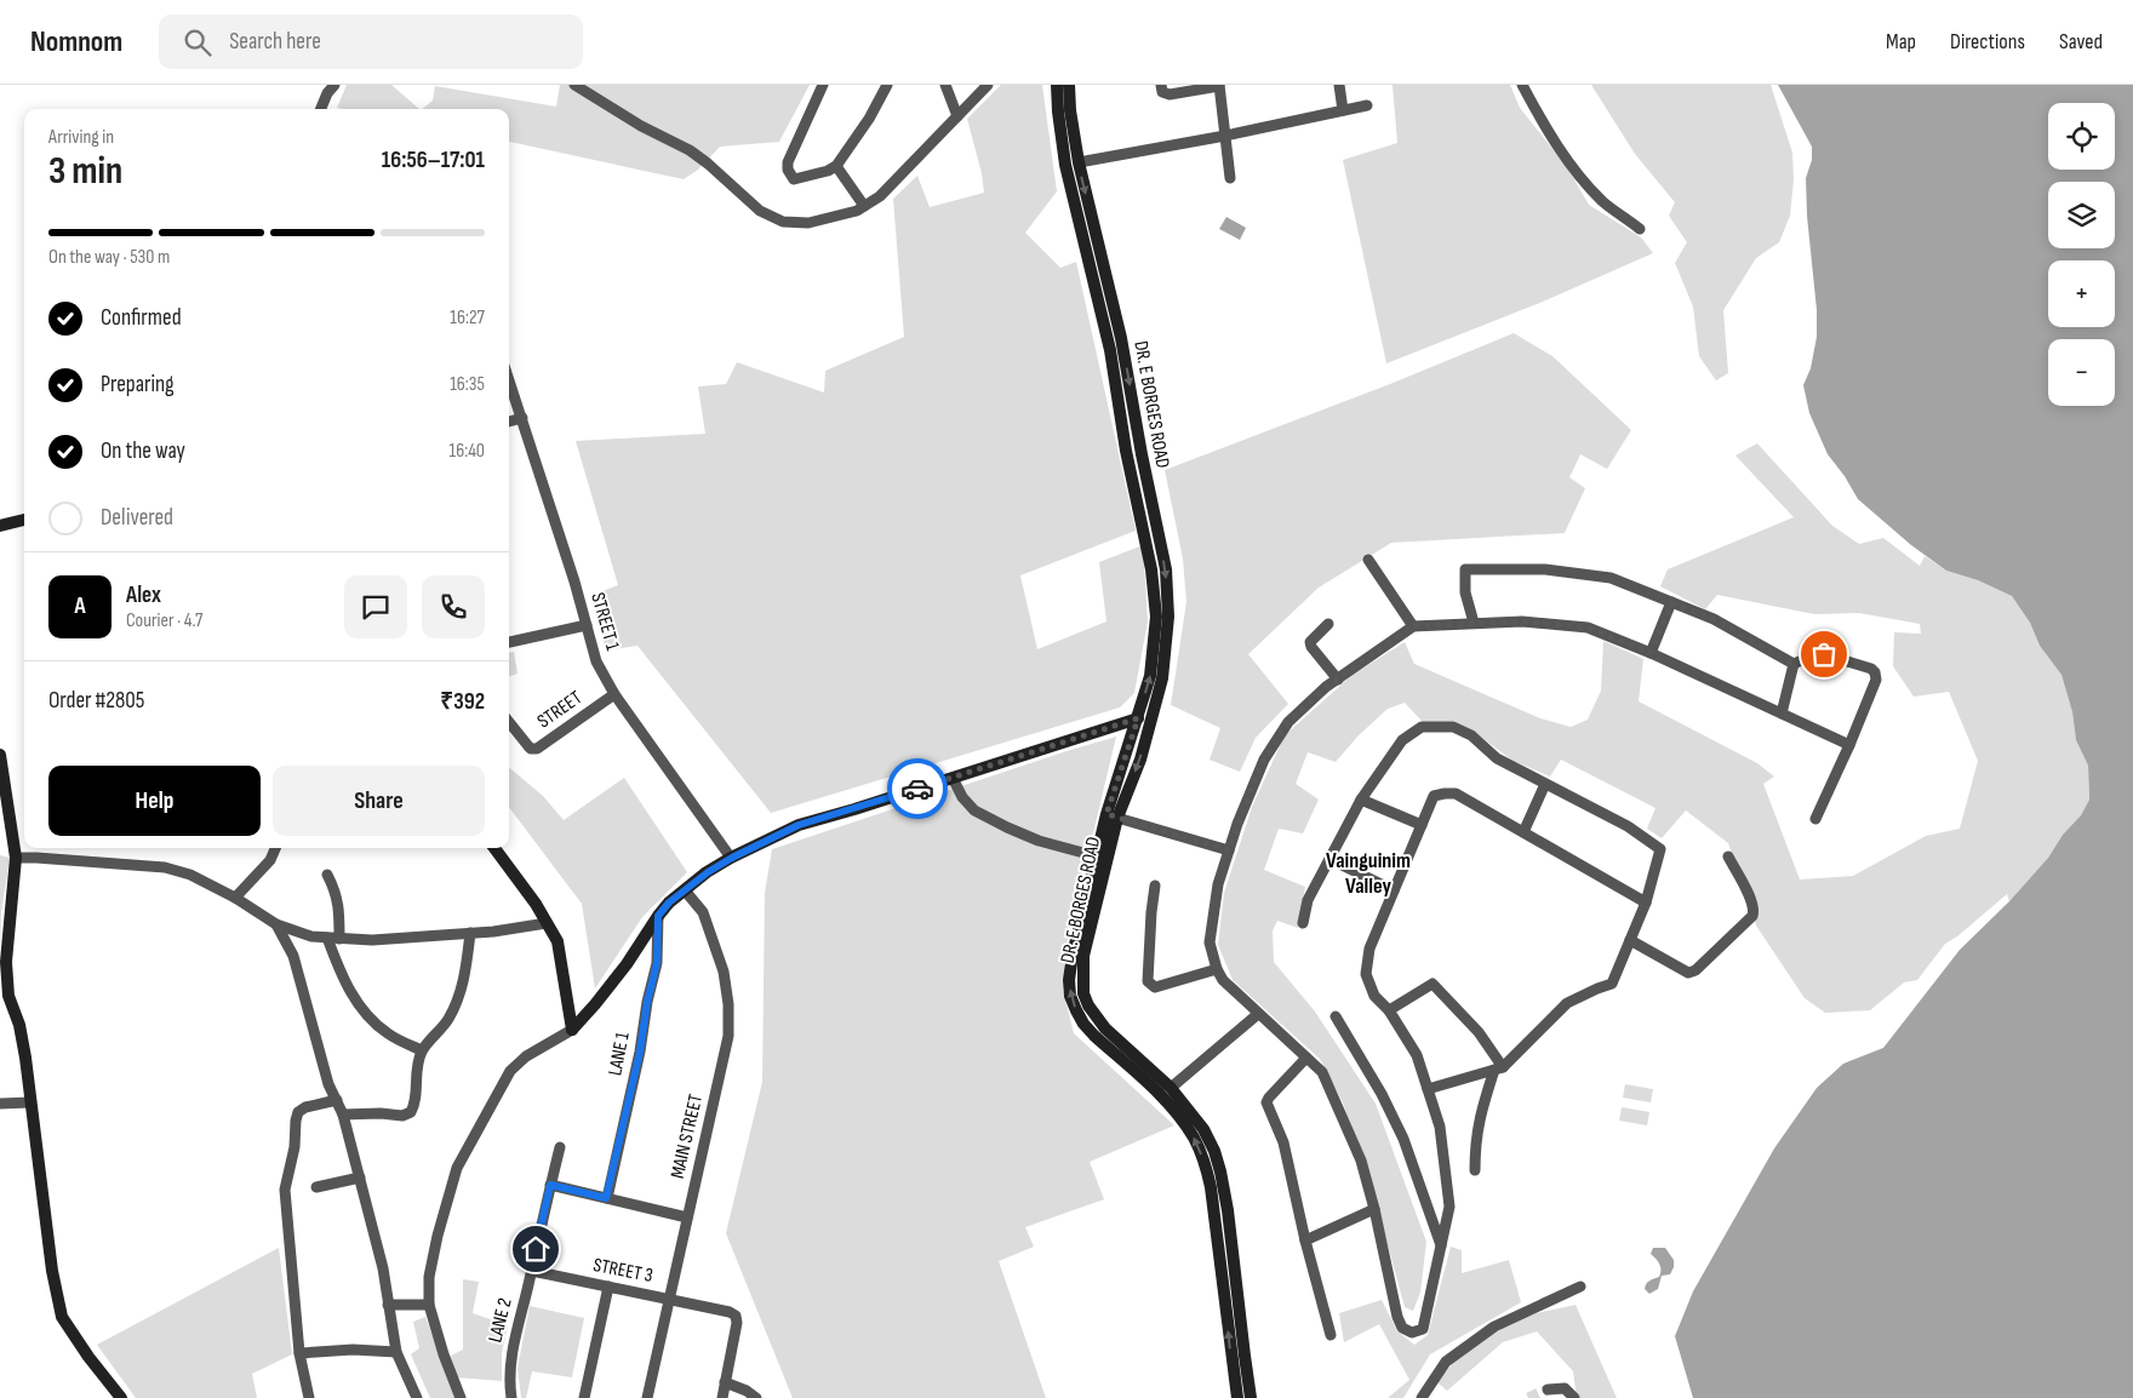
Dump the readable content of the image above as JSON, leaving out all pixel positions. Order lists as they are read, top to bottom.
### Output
{
  "streets": {
    "main road": ["DR. E BORGES ROAD"],
    "street": [
      "STREET 1",
      "STREET",
      "LANE 1",
      "MAIN STREET",
      "STREET 3",
      "LANE 2"
    ]
  },
  "crossings": [
    ["STREET 1", "STREET"],
    ["MAIN STREET", "STREET 3"],
    ["STREET 3", "LANE 2"]
  ],
  "districts": ["Vainguinim Valley"],
  "page": {
    "header": "Nomnom",
    "search": "Search here",
    "nav": ["Map", "Directions", "Saved"],
    "map_buttons": ["+", "−"],
    "heading": ["3 min", "Arriving in", "16:56–17:01"],
    "panel": [
      "Alex",
      "Courier · 4.7",
      "Order #2805",
      "₹392"
    ],
    "bar": "On the way · 530 m",
    "list": [
      ["Confirmed", "16:27"],
      ["Preparing", "16:35"],
      ["On the way", "16:40"],
      "Delivered"
    ],
    "round": "A",
    "buttons": ["Help", "Share"]
  }
}
